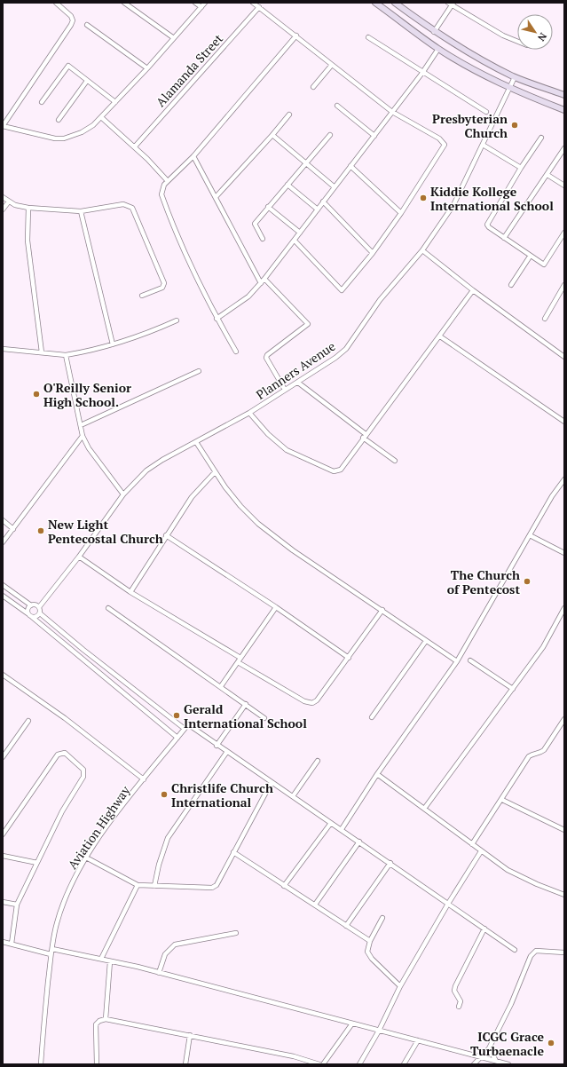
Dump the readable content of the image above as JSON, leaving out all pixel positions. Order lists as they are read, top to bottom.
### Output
{
  "streets": {
    "street": ["Alamanda Street", "Planners Avenue", "Aviation Highway"]
  },
  "places": [
    "Presbyterian Church",
    "Kiddie Kollege International School",
    "O'Reilly Senior High School.",
    "New Light Pentecostal Church",
    "The Church of Pentecost",
    "Gerald International School",
    "Christlife Church International",
    "ICGC Grace Turbaenacle"
  ],
  "north": "bottom right"
}
